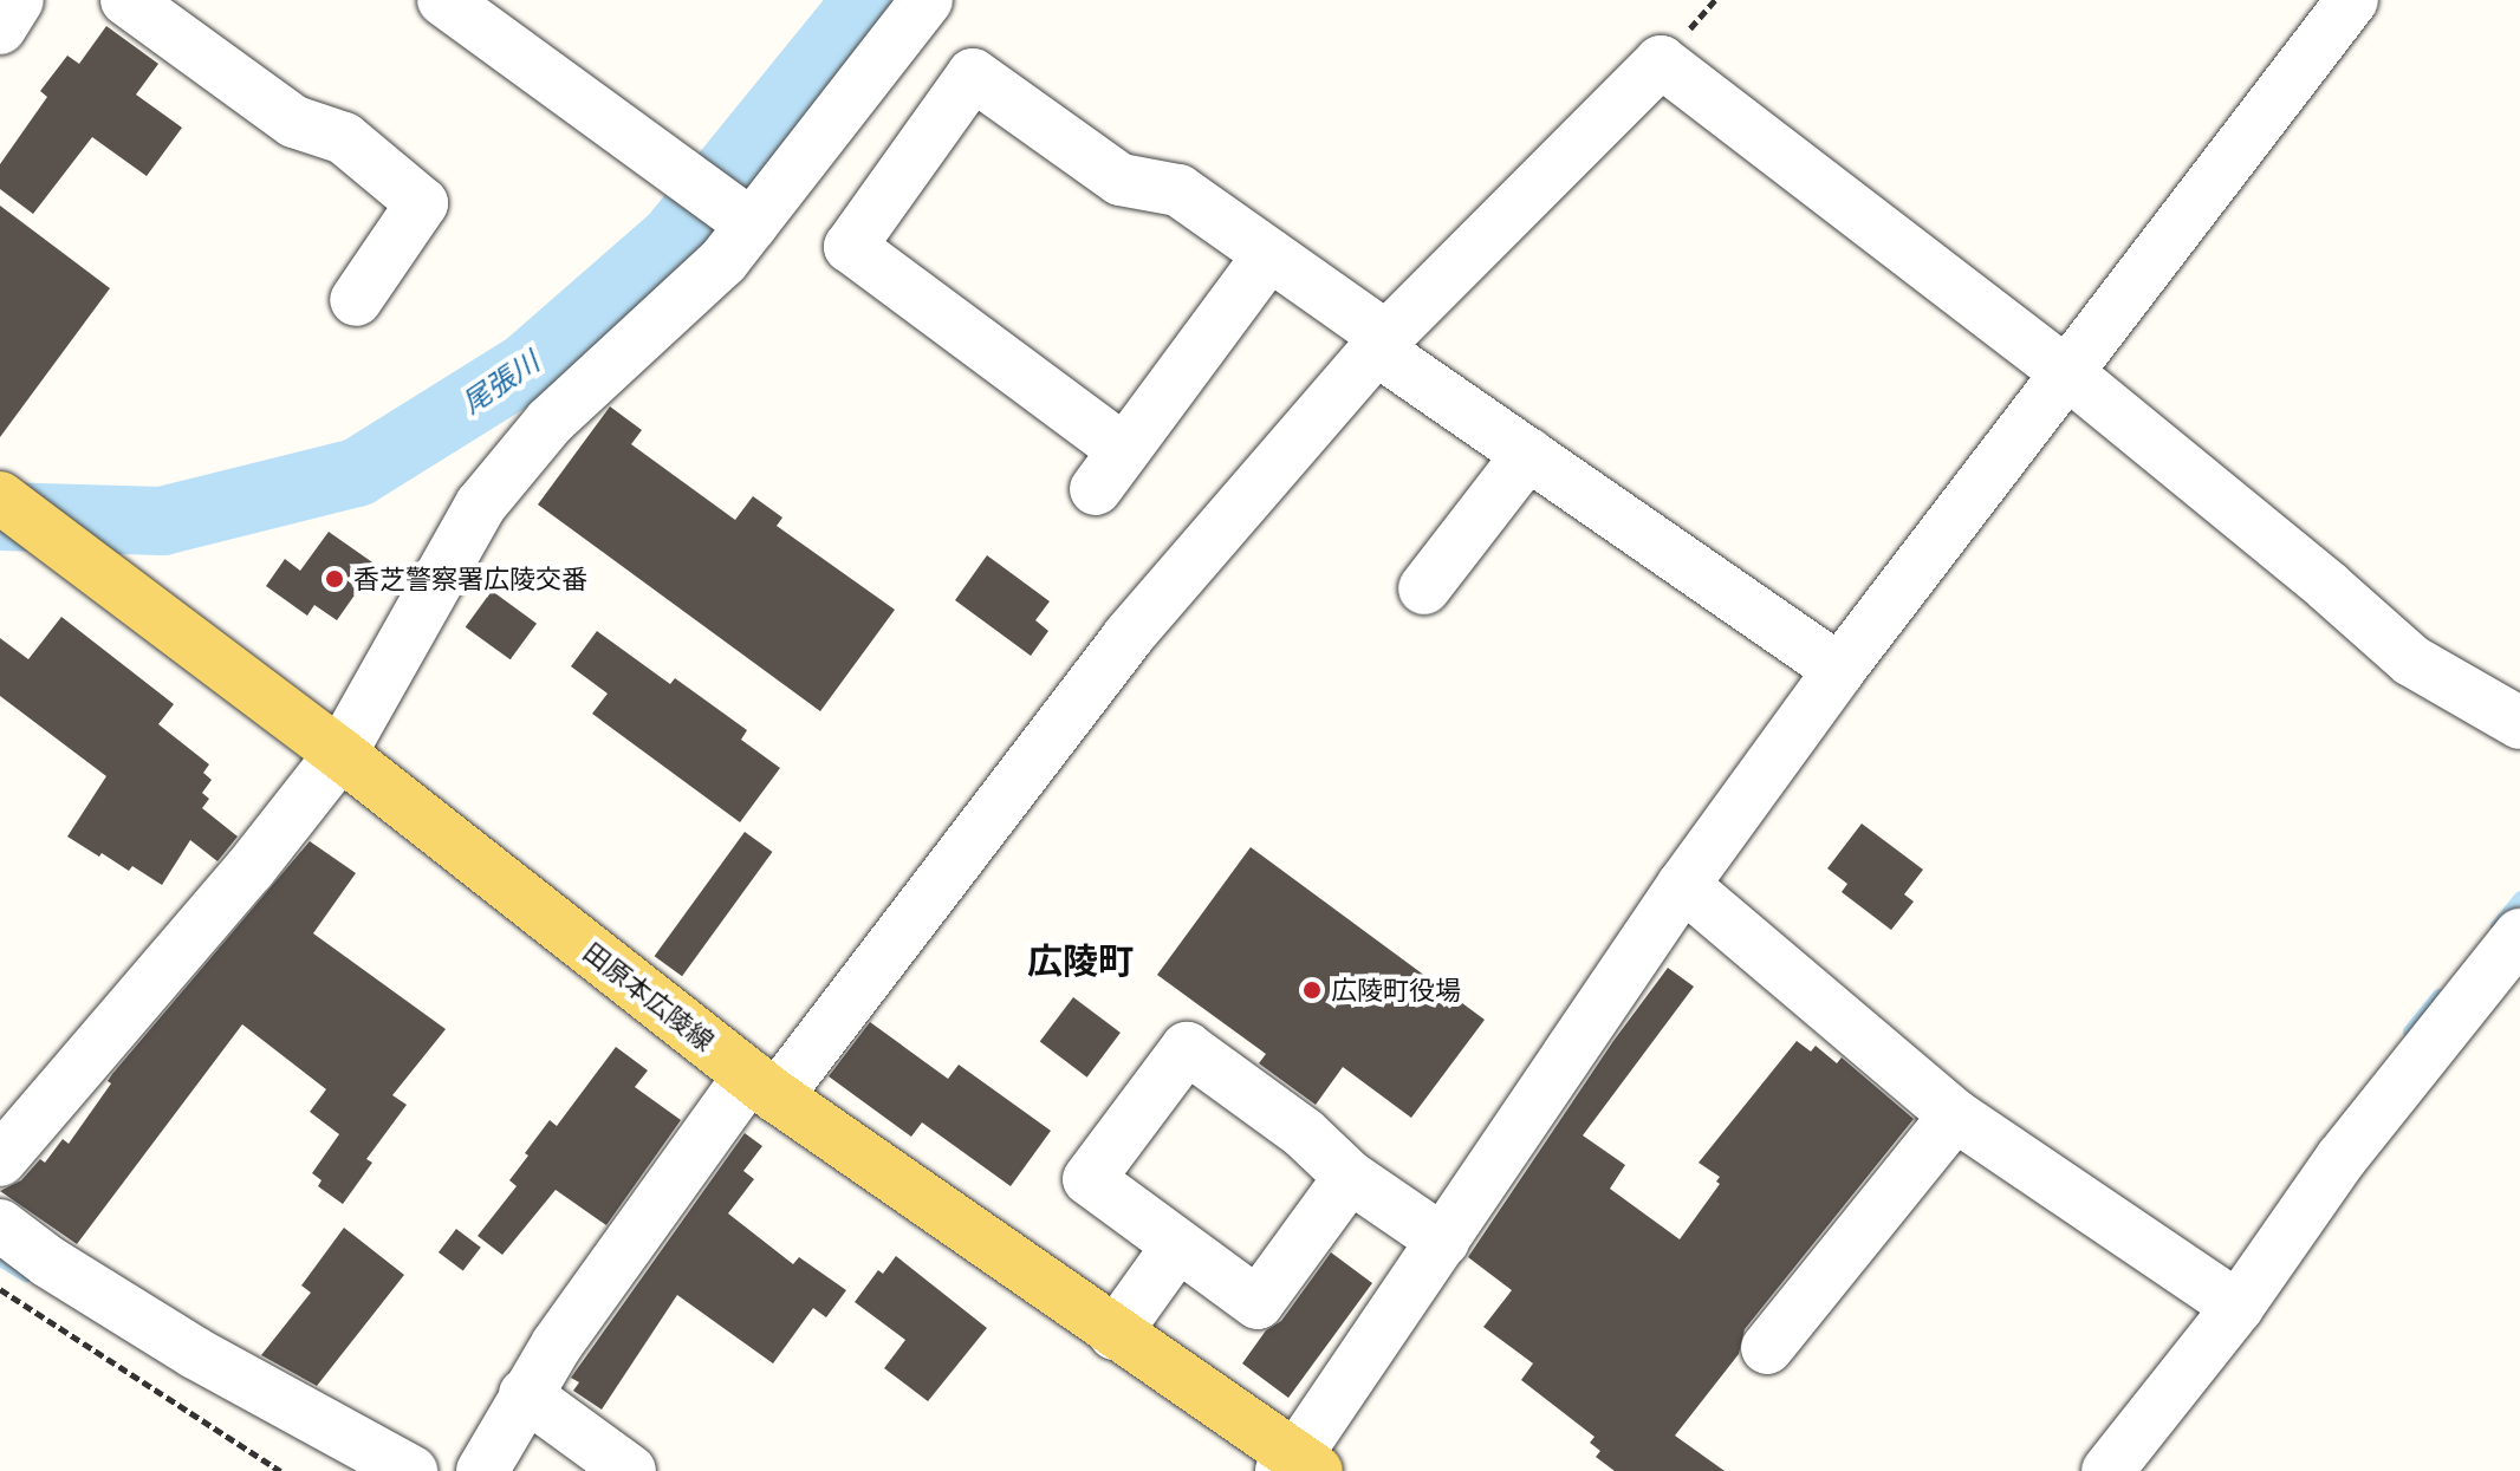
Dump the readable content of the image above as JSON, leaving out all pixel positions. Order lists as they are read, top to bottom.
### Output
{
  "streets": {
    "main road": ["田原本広陵線"]
  },
  "districts": ["広陵町"],
  "water": ["尾張川"],
  "places": ["香芝警察署広陵交番", "広陵町役場"]
}
